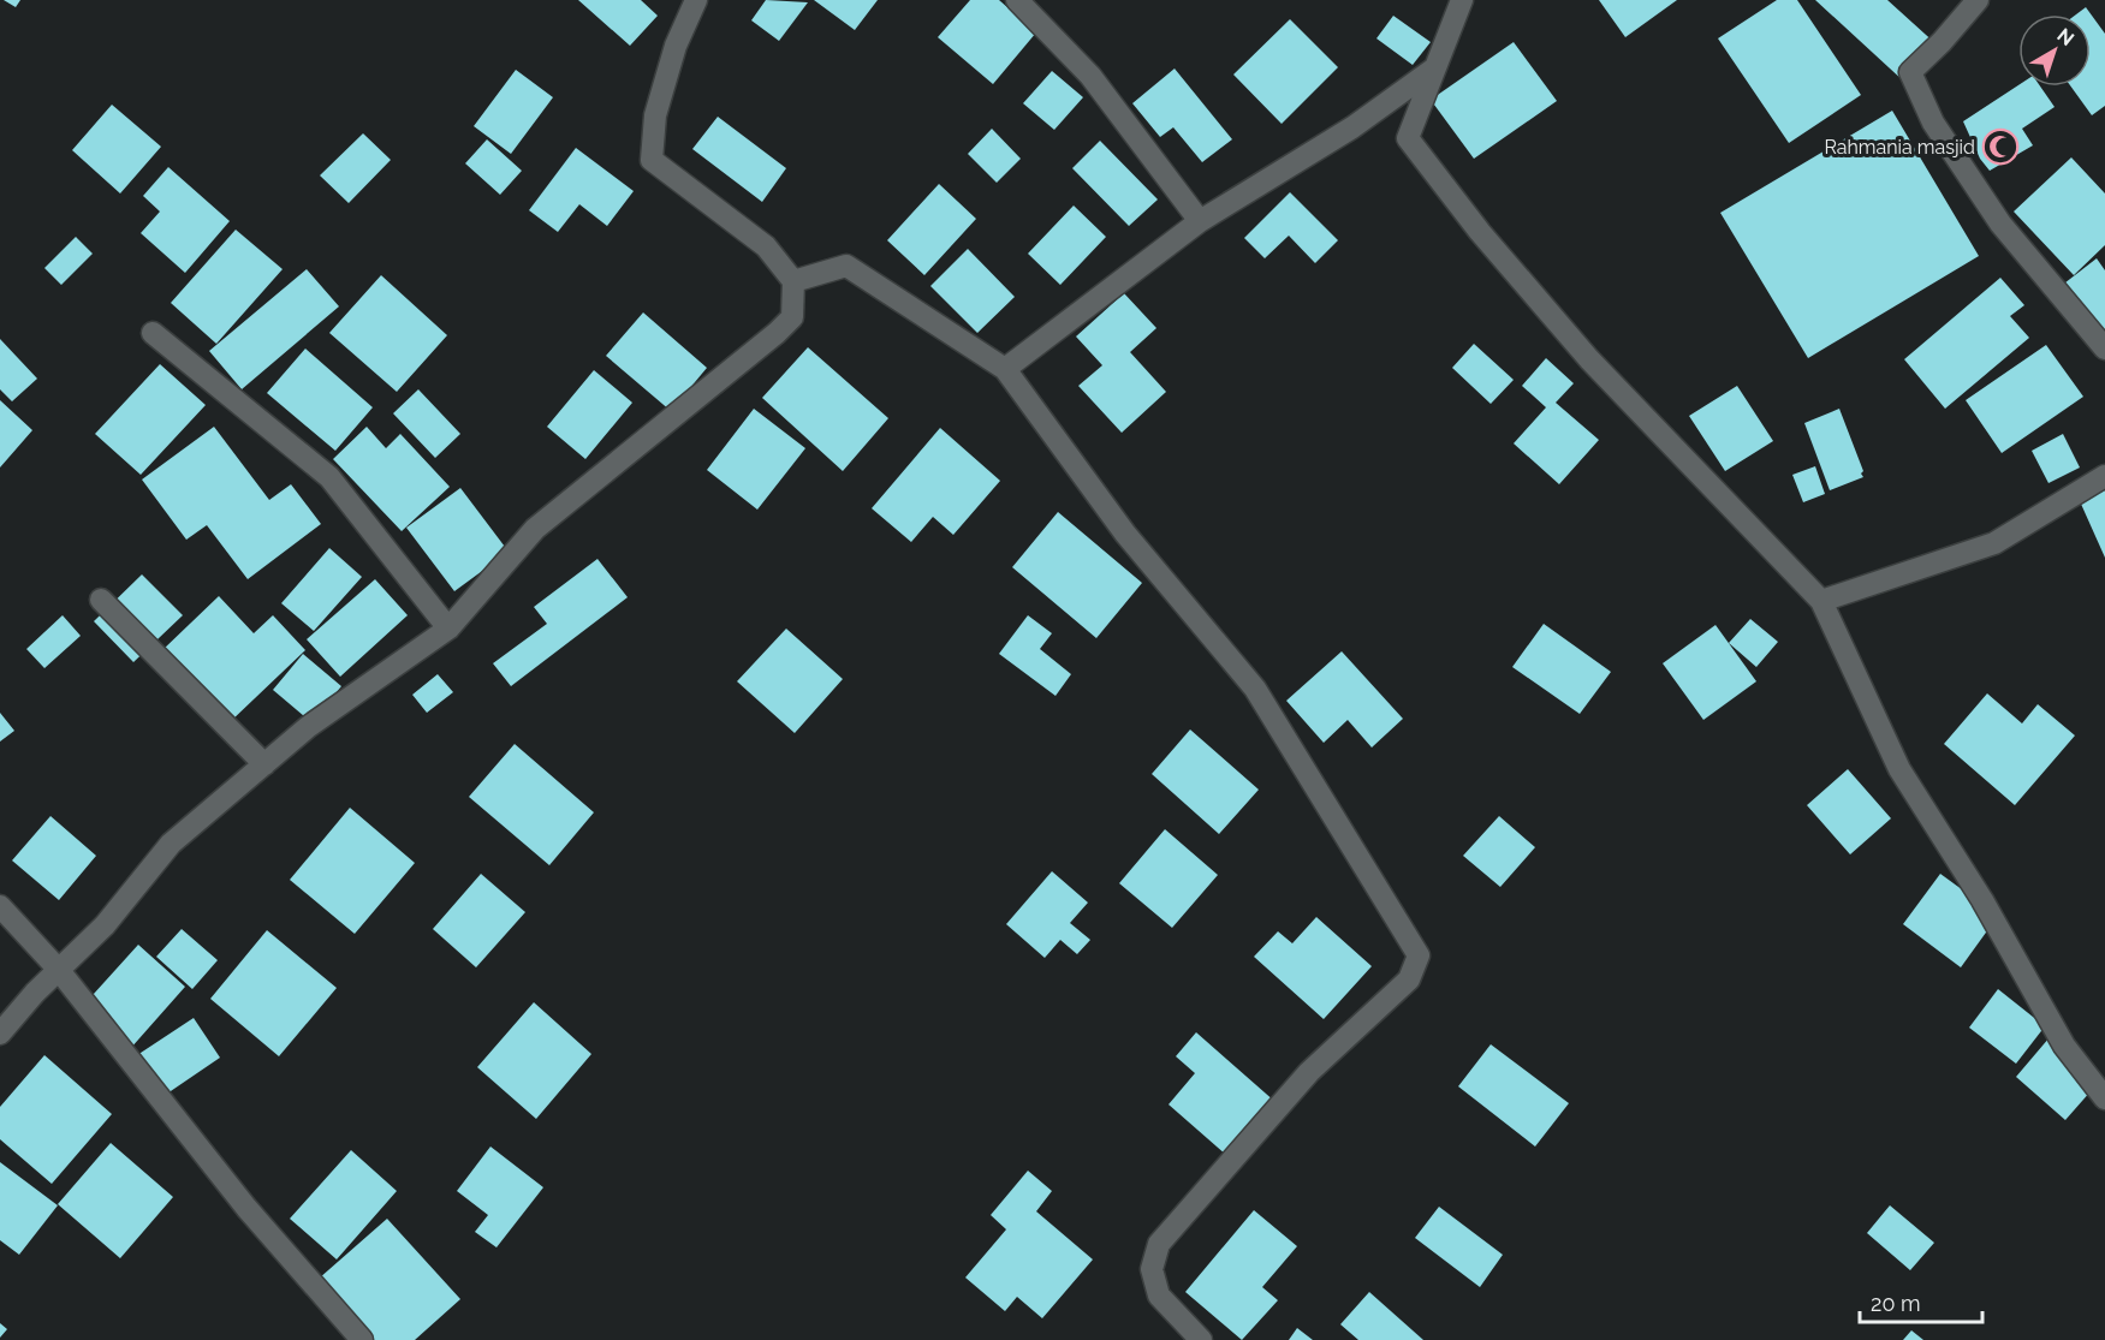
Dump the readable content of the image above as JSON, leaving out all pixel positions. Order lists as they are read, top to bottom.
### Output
{
  "places": {
    "mosque": ["Rahmania masjid"]
  },
  "scale_bar": "20 m",
  "north": "top right"
}
